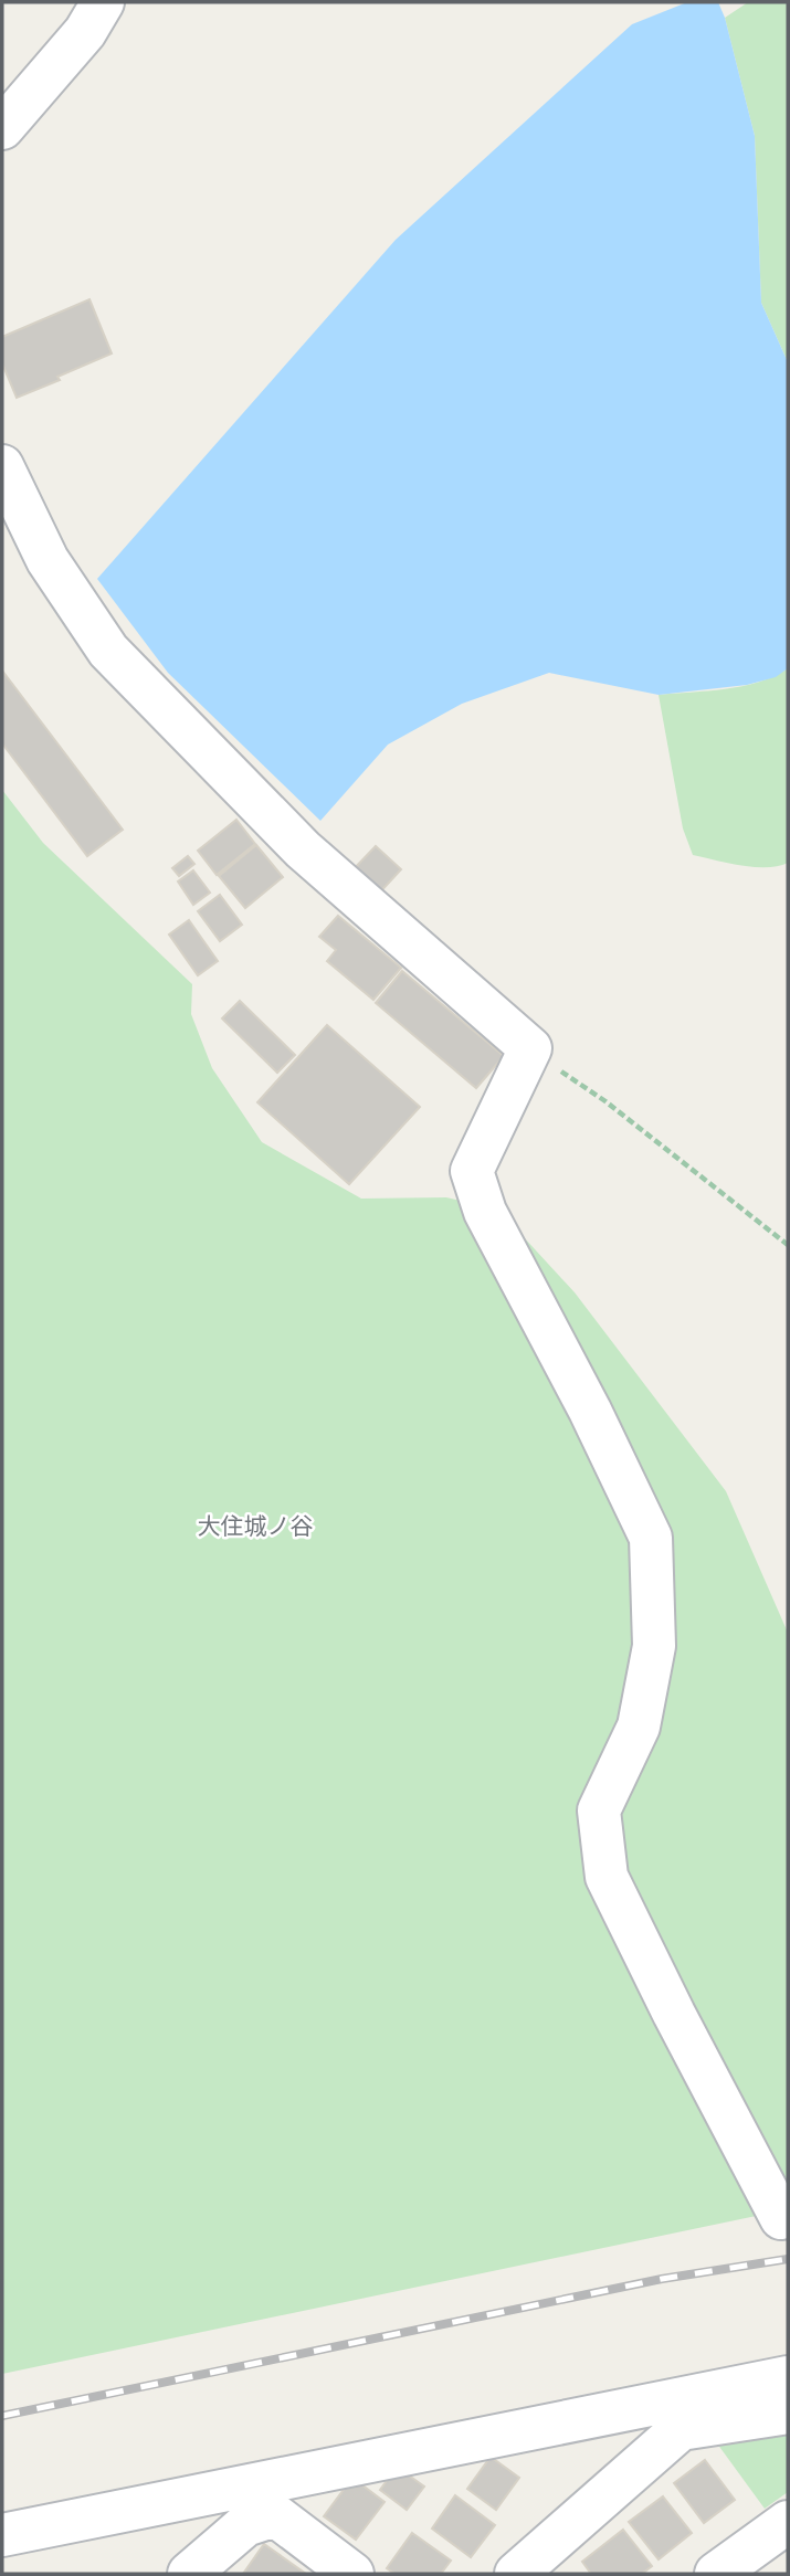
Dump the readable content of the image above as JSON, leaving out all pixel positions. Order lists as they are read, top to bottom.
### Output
{
  "districts": ["大住城ノ谷"]
}
